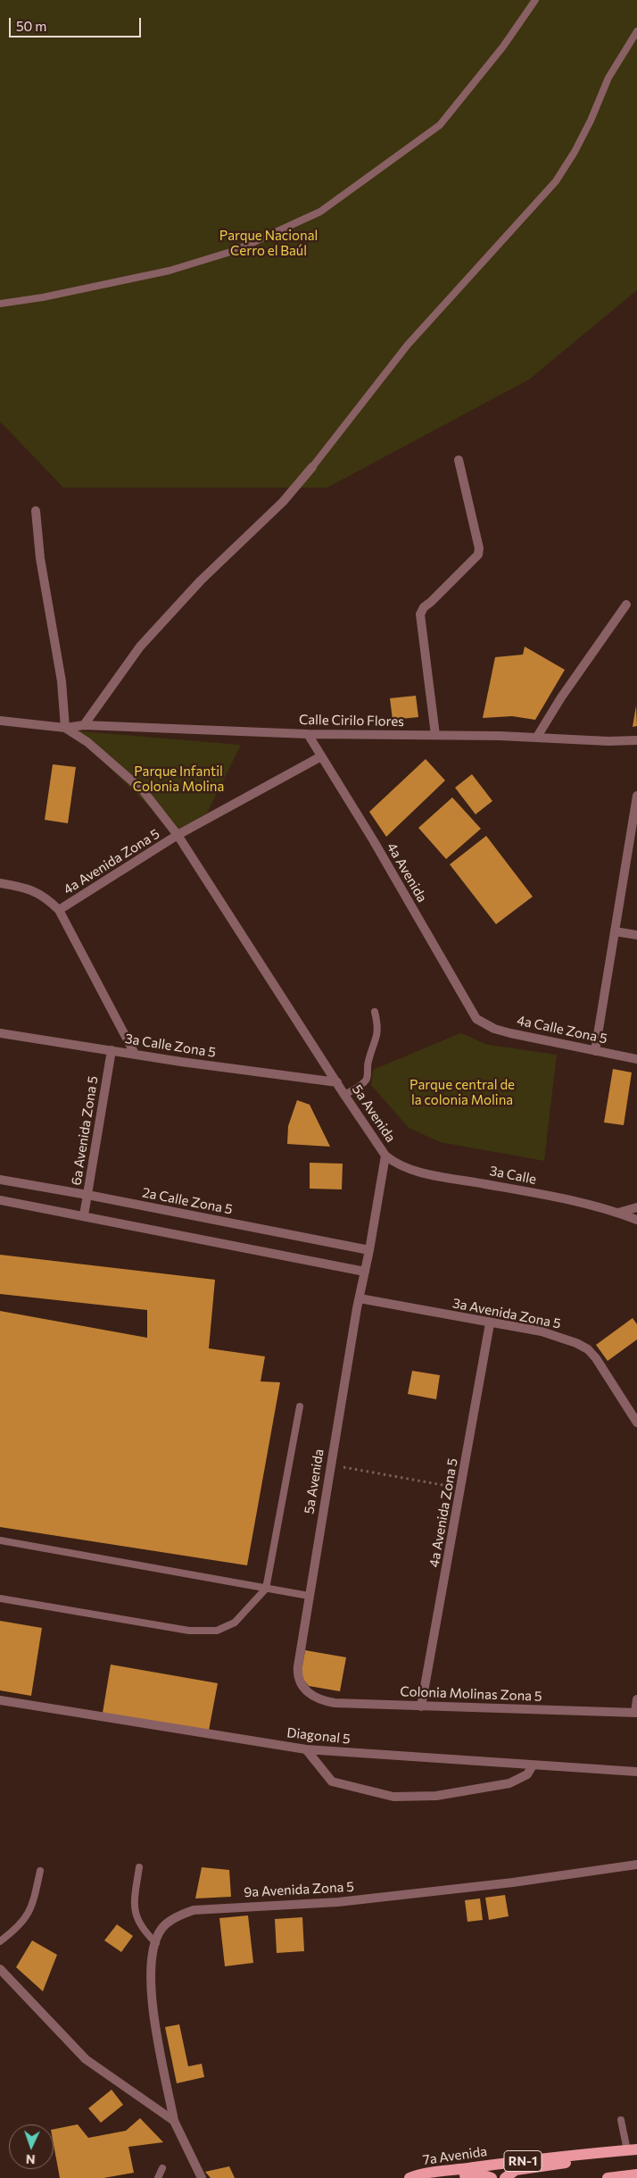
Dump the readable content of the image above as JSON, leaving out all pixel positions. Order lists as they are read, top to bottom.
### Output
{
  "streets": {
    "main road": ["7a Avenida", "RN-1"],
    "street": [
      "Calle Cirilo Flores",
      "4a Avenida Zona 5",
      "4a Avenida",
      "4a Calle Zona 5",
      "3a Calle Zona 5",
      "5a Avenida",
      "6a Avenida Zona 5",
      "3a Calle",
      "2a Calle Zona 5",
      "3a Avenida Zona 5",
      "Colonia Molinas Zona 5",
      "Diagonal 5",
      "9a Avenida Zona 5"
    ]
  },
  "crossings": [
    ["Calle Cirilo Flores", "4a Avenida"],
    ["Calle Cirilo Flores", "5a Avenida"],
    ["4a Avenida Zona 5", "4a Avenida"],
    ["4a Avenida Zona 5", "5a Avenida"],
    ["4a Avenida Zona 5", "3a Avenida Zona 5"],
    ["4a Avenida Zona 5", "Colonia Molinas Zona 5"],
    ["4a Avenida", "4a Calle Zona 5"],
    ["3a Calle Zona 5", "5a Avenida"],
    ["3a Calle Zona 5", "6a Avenida Zona 5"],
    ["5a Avenida", "3a Calle"],
    ["5a Avenida", "2a Calle Zona 5"],
    ["5a Avenida", "3a Avenida Zona 5"],
    ["5a Avenida", "Colonia Molinas Zona 5"],
    ["6a Avenida Zona 5", "2a Calle Zona 5"]
  ],
  "parks": ["Parque Nacional Cerro el Baúl", "Parque Infantil Colonia Molina", "Parque central de la colonia Molina"],
  "scale_bar": "50 m",
  "north": "bottom"
}
